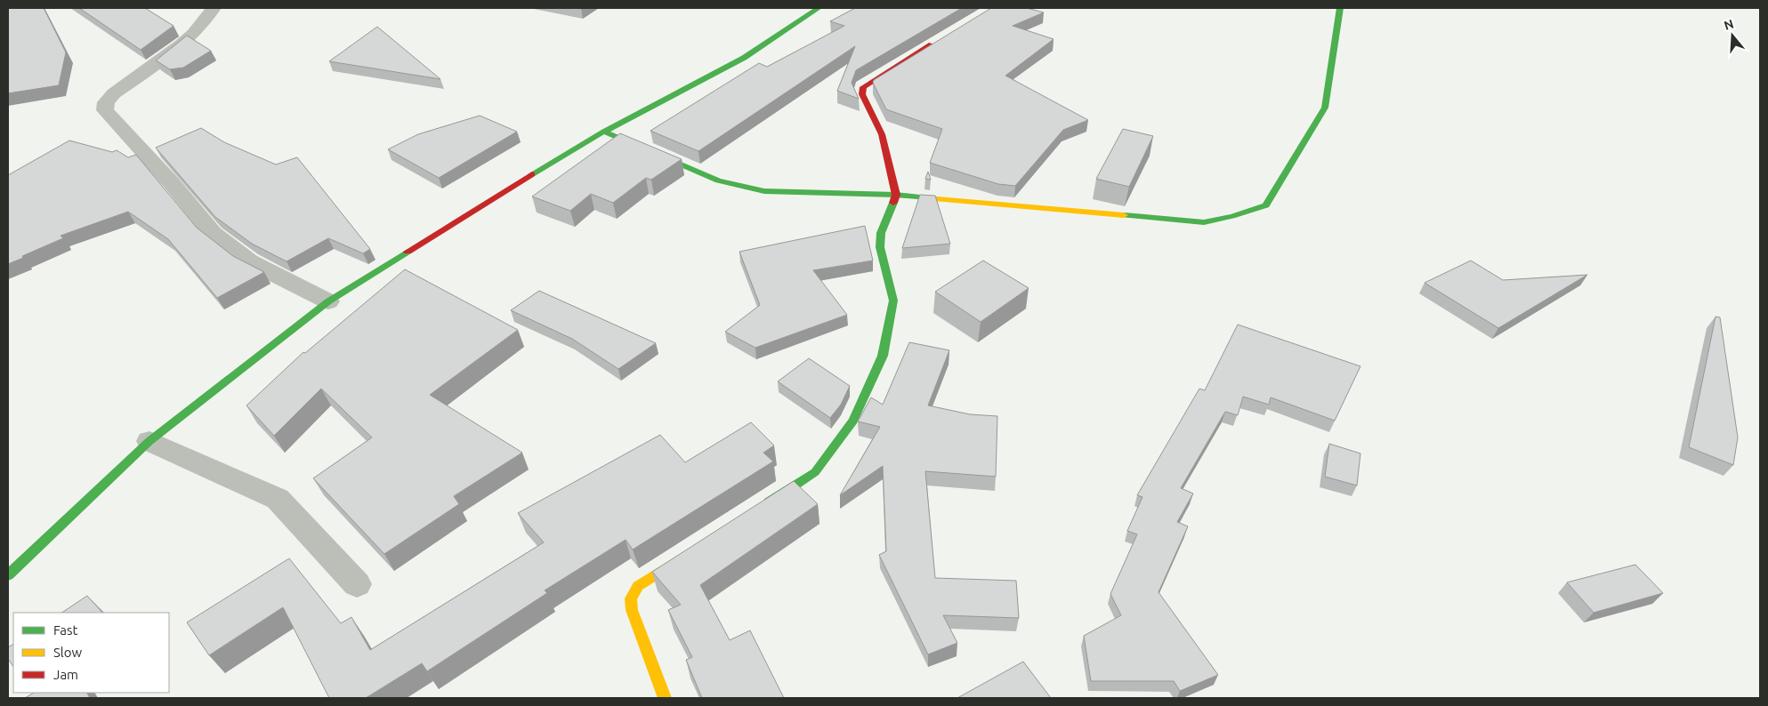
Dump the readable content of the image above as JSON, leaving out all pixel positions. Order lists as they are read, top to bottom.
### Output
{
  "legend": ["Fast", "Slow", "Jam"],
  "north": "top"
}
